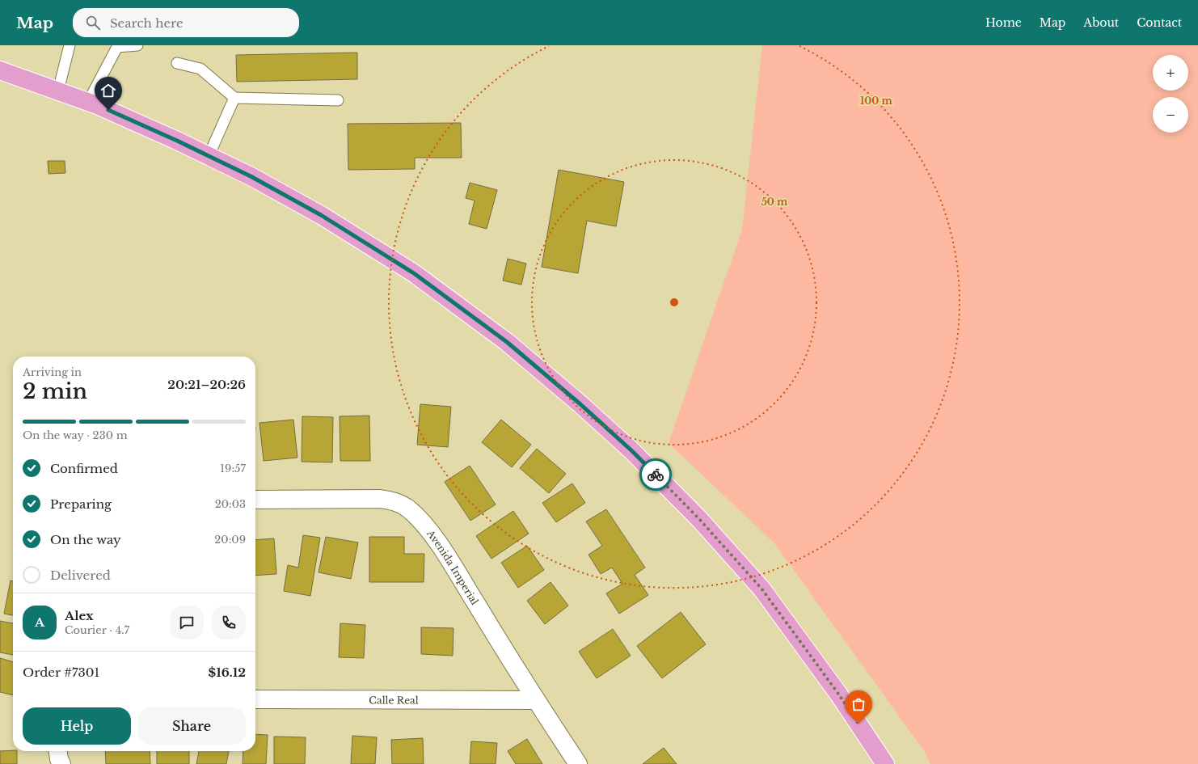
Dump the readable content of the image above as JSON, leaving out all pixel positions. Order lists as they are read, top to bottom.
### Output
{
  "streets": {
    "street": ["Avenida Imperial", "Calle Real"]
  },
  "crossings": [
    ["Avenida Imperial", "Calle Real"]
  ],
  "page": {
    "header": "Map",
    "search": "Search here",
    "nav": [
      "Home",
      "Map",
      "About",
      "Contact"
    ],
    "map_buttons": ["+", "−"],
    "heading": ["2 min", "Arriving in", "20:21–20:26"],
    "panel": [
      "Alex",
      "Courier · 4.7",
      "Order #7301",
      "$16.12"
    ],
    "bar": "On the way · 230 m",
    "list": [
      ["Confirmed", "19:57"],
      ["Preparing", "20:03"],
      ["On the way", "20:09"],
      "Delivered"
    ],
    "round": "A",
    "buttons": ["Help", "Share"]
  },
  "rings": ["100 m", "50 m"]
}
